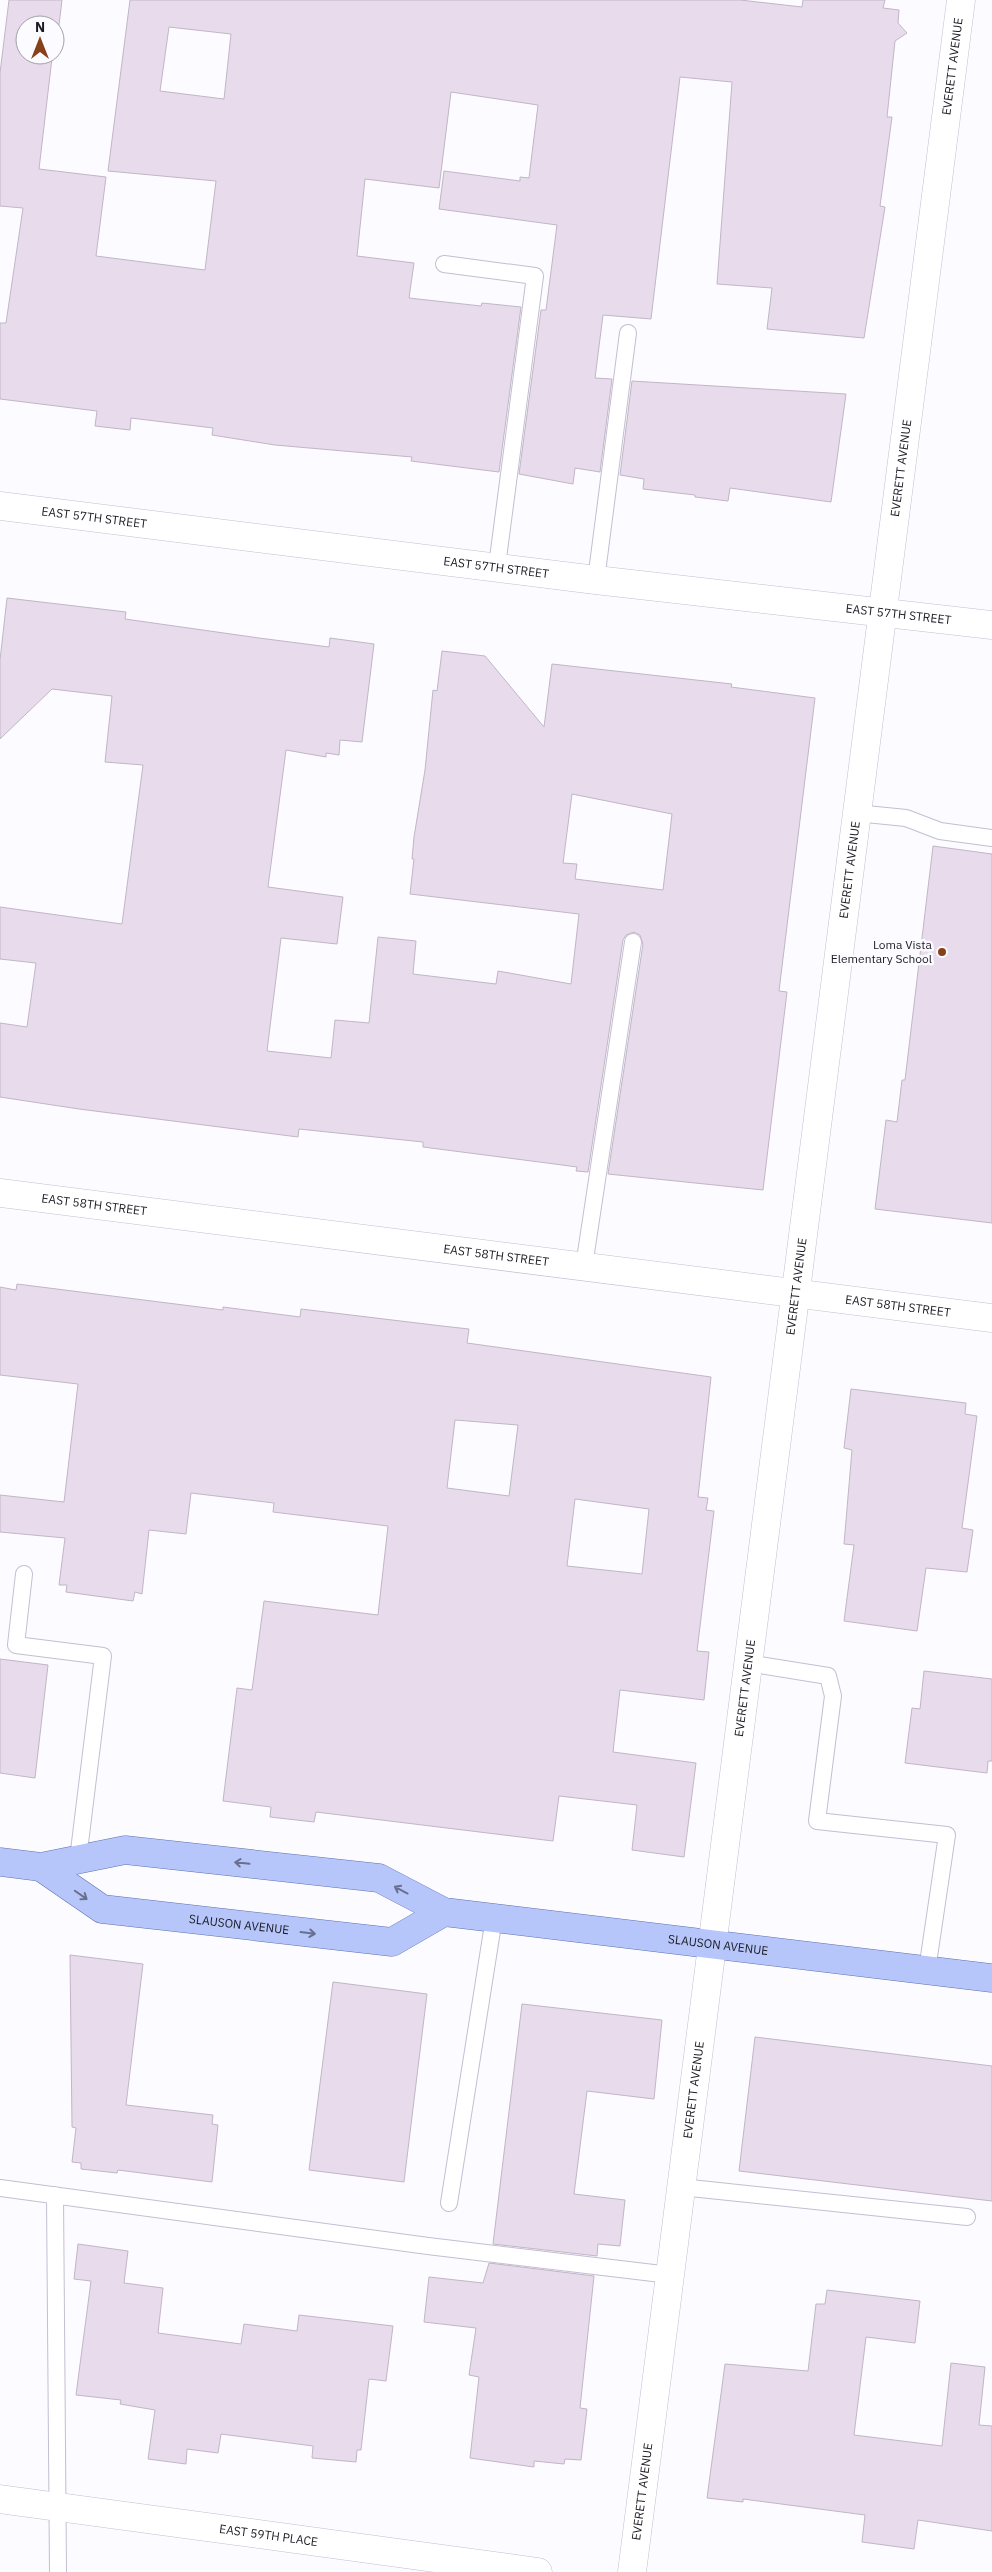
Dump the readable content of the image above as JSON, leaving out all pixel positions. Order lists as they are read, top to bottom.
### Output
{
  "streets": {
    "main road": ["SLAUSON AVENUE"],
    "street": [
      "EVERETT AVENUE",
      "EAST 57TH STREET",
      "EAST 58TH STREET",
      "EAST 59TH PLACE"
    ]
  },
  "crossings": [
    ["EVERETT AVENUE", "EAST 57TH STREET"],
    ["EVERETT AVENUE", "EAST 58TH STREET"],
    ["EVERETT AVENUE", "SLAUSON AVENUE"]
  ],
  "places": ["Loma Vista Elementary School"],
  "north": "top"
}
